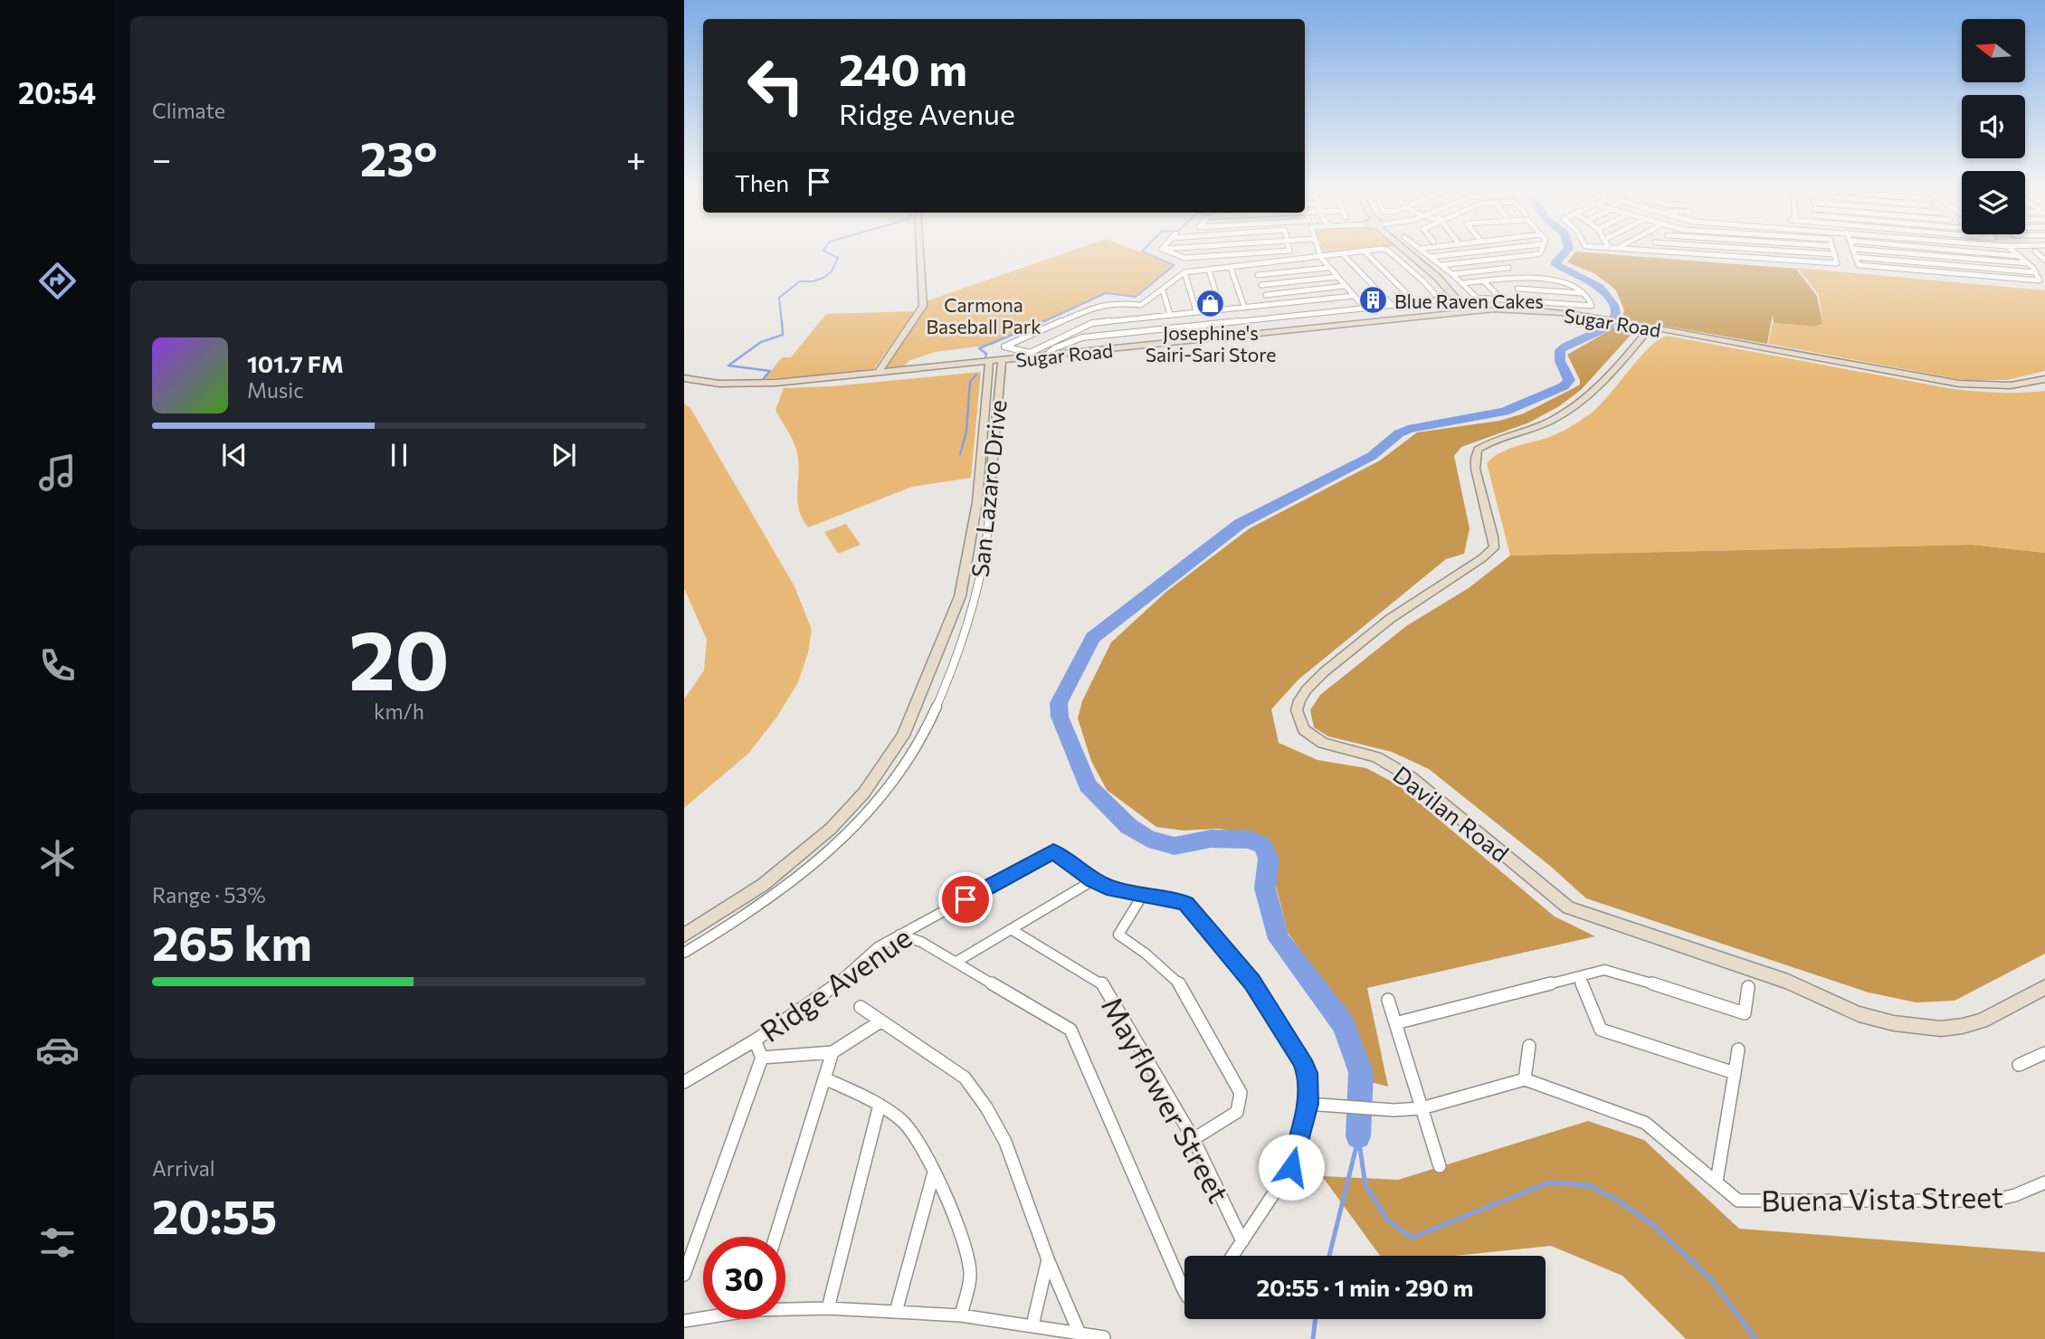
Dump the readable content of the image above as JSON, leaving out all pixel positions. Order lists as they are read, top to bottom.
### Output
{
  "streets": {
    "main road": ["Sugar Road", "San Lazaro Drive", "Davilan Road"],
    "street": ["Ridge Avenue", "Mayflower Street", "Buena Vista Street"]
  },
  "crossings": [
    ["Sugar Road", "San Lazaro Drive"],
    ["Sugar Road", "Davilan Road"]
  ],
  "parks": ["Carmona Baseball Park"],
  "places": {
    "building": ["Blue Raven Cakes"],
    "shop": ["Josephine's Sairi-Sari Store"]
  },
  "north": "left",
  "page": {
    "tabs": "20:54",
    "tile": [
      "Climate",
      ["20", "km/h"],
      ["Range · 53%", "265 km"],
      ["Arrival", "20:55"]
    ],
    "turn": ["240 m", "Ridge Avenue"],
    "heat": ["−", "23°", "+"],
    "then": "Then",
    "song": ["101.7 FM", "Music"],
    "limit": "30",
    "trip": "20:55 · 1 min · 290 m"
  }
}
